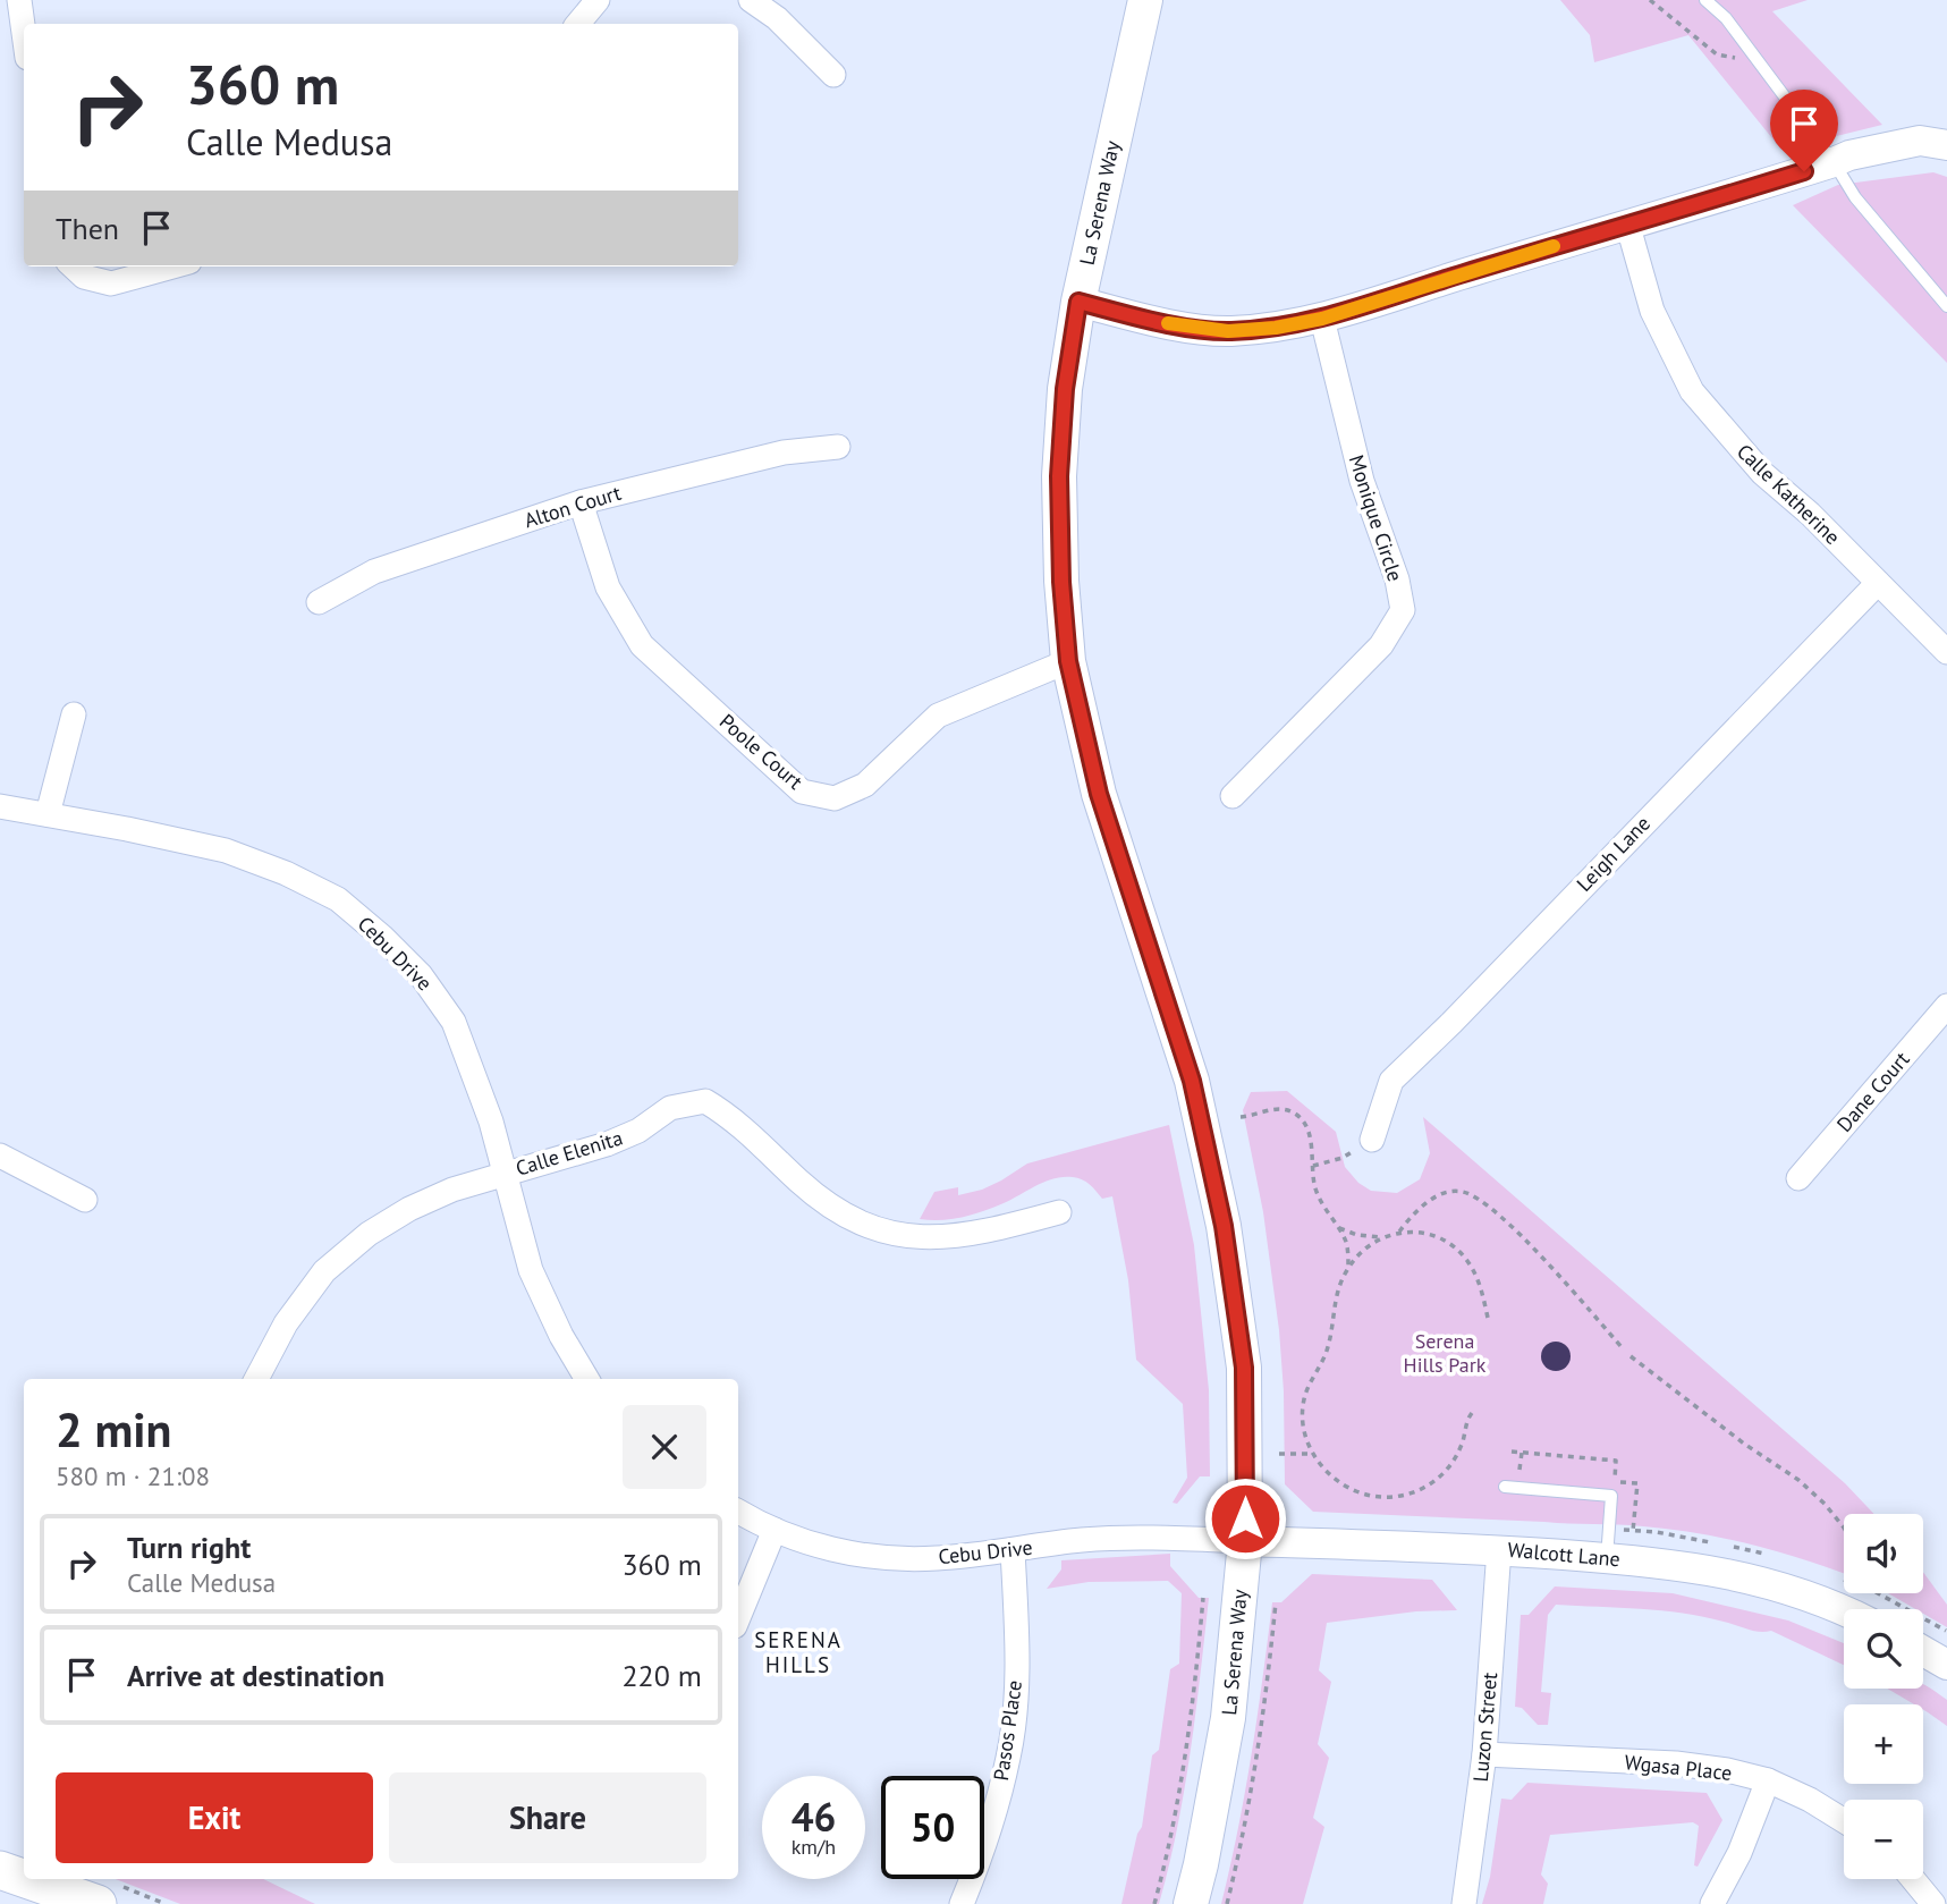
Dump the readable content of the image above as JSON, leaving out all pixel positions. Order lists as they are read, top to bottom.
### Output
{
  "streets": {
    "main road": ["La Serena Way"],
    "street": [
      "Calle Katherine",
      "Alton Court",
      "Monique Circle",
      "Poole Court",
      "Leigh Lane",
      "Cebu Drive",
      "Dane Court",
      "Calle Elenita",
      "Walcott Lane",
      "Luzon Street",
      "Pasos Place",
      "Wgasa Place"
    ]
  },
  "crossings": [
    ["La Serena Way", "Poole Court"],
    ["La Serena Way", "Cebu Drive"],
    ["La Serena Way", "Walcott Lane"],
    ["Calle Katherine", "Leigh Lane"],
    ["Alton Court", "Poole Court"],
    ["Cebu Drive", "Calle Elenita"],
    ["Cebu Drive", "Walcott Lane"],
    ["Cebu Drive", "Pasos Place"],
    ["Walcott Lane", "Luzon Street"],
    ["Luzon Street", "Wgasa Place"]
  ],
  "districts": ["SERENA HILLS"],
  "parks": ["Serena Hills Park"],
  "page": {
    "turn": ["360 m", "Calle Medusa"],
    "then": "Then",
    "heading": ["2 min", "580 m · 21:08"],
    "map_buttons": ["+", "−"],
    "list": [
      {
        "name": "Turn right",
        "note": "Calle Medusa",
        "value": "360 m"
      },
      {
        "name": "Arrive at destination",
        "value": "220 m"
      }
    ],
    "buttons": ["Exit", "Share"],
    "speed": "46 km/h",
    "limit": "50"
  }
}
